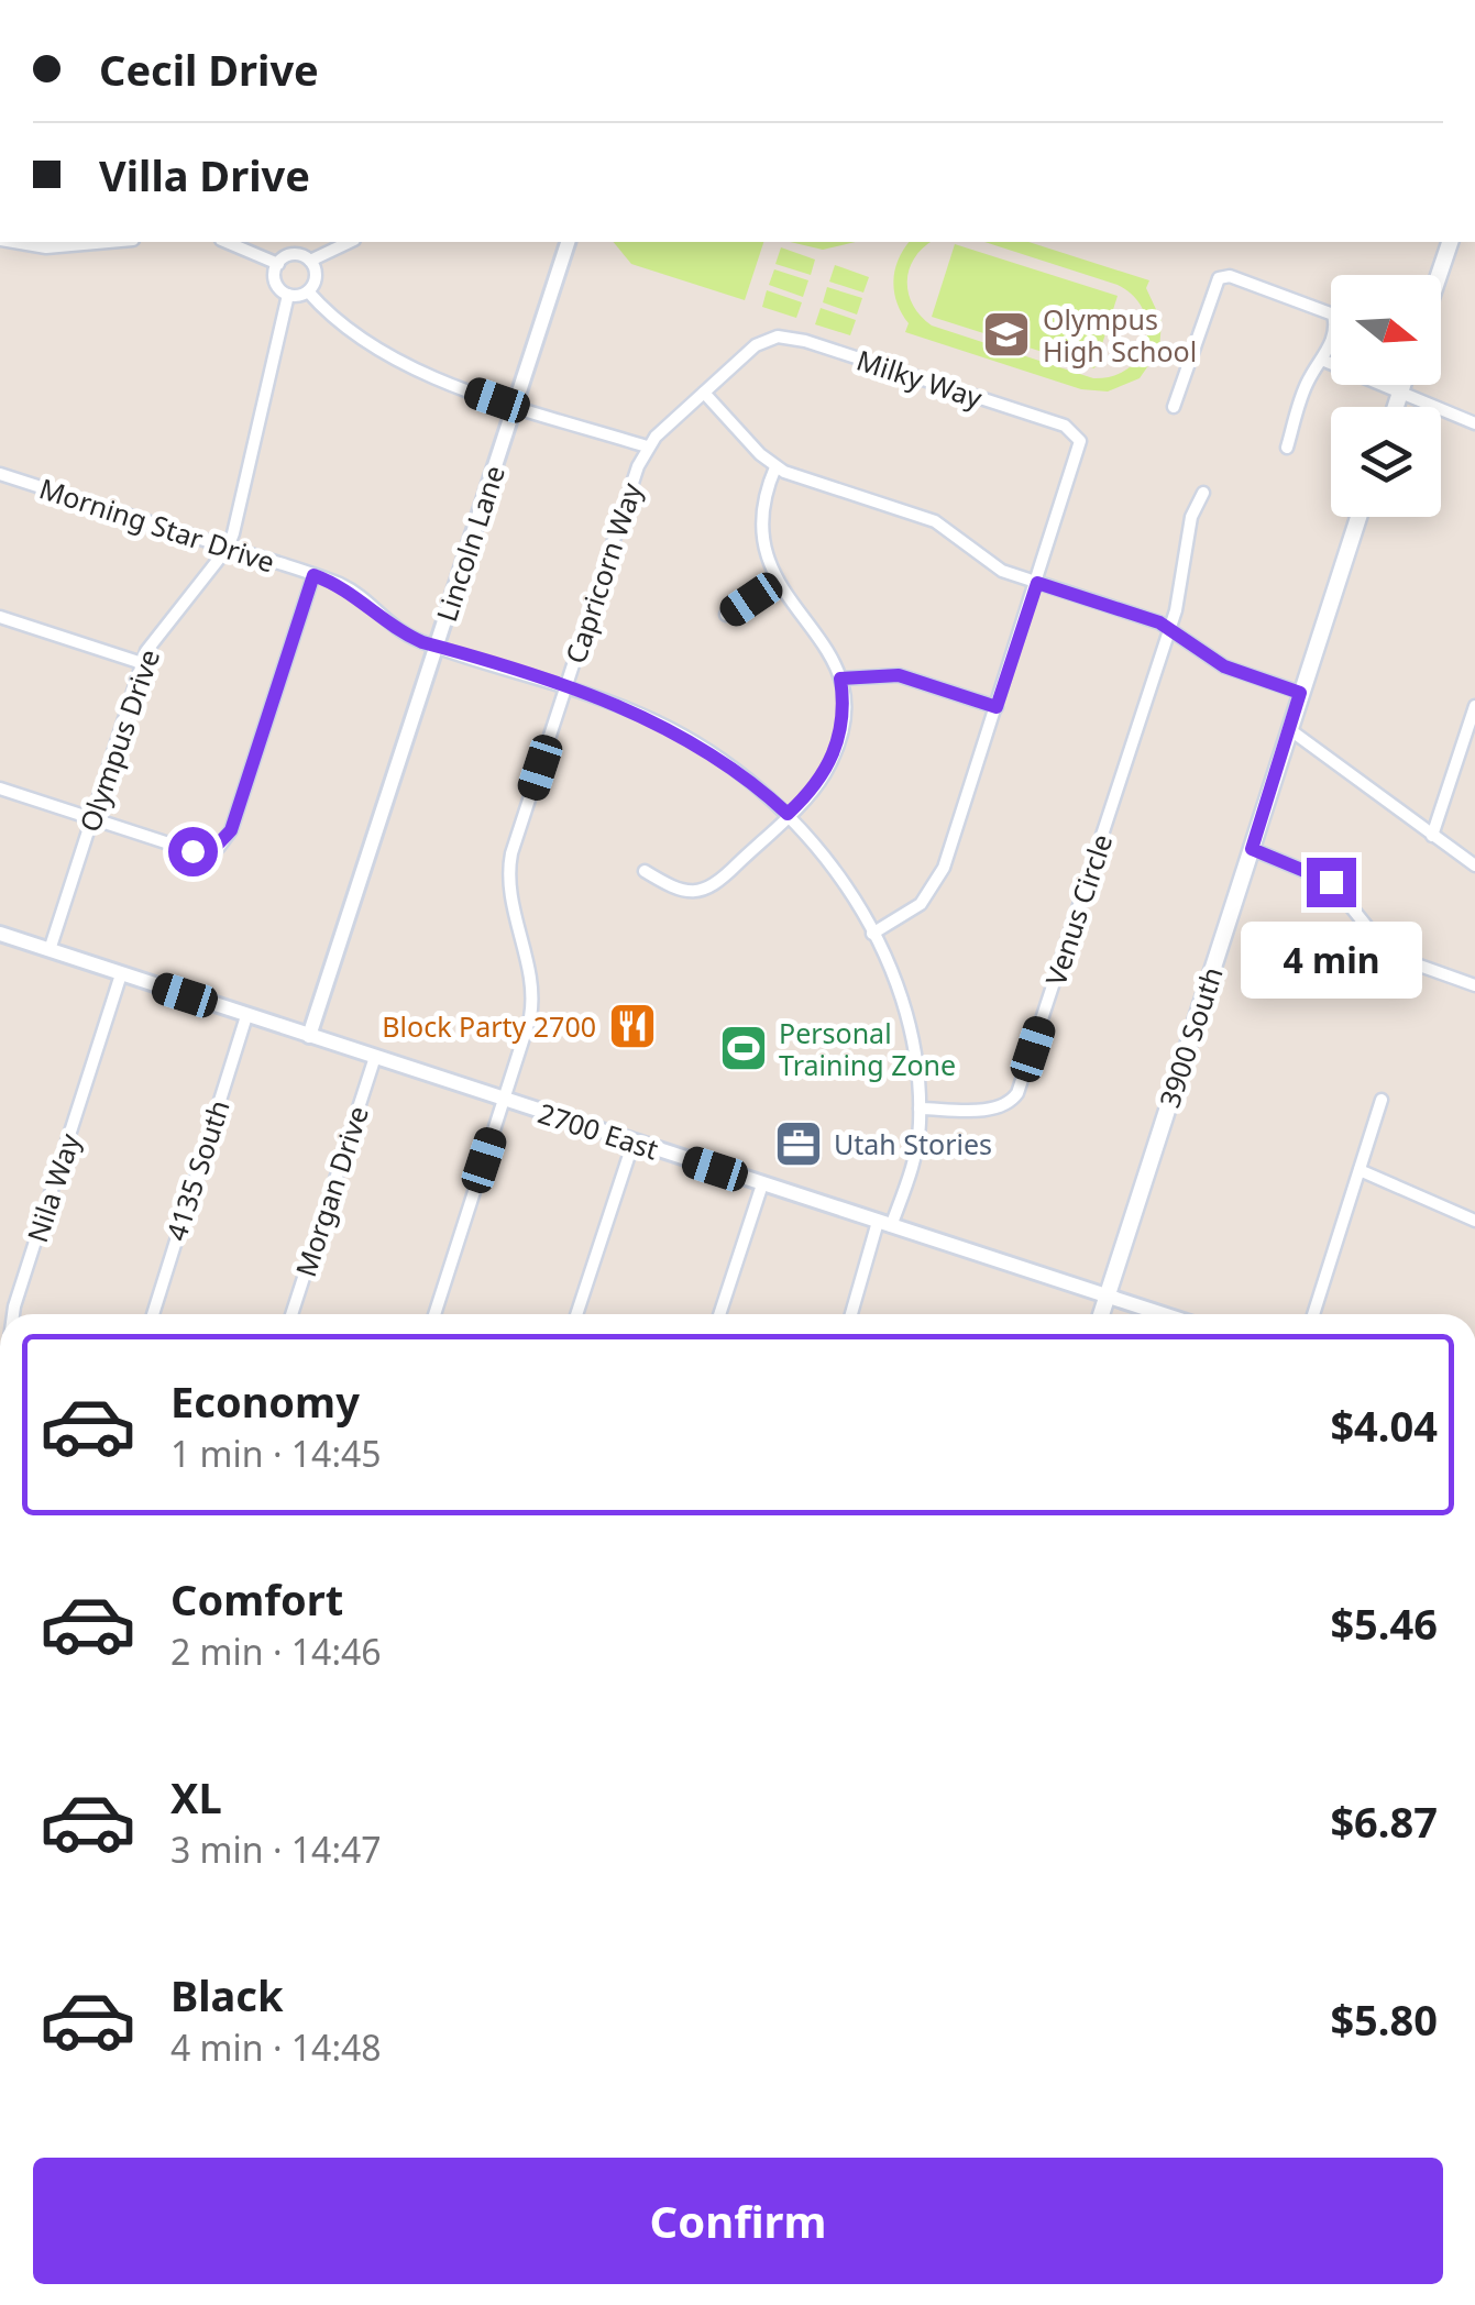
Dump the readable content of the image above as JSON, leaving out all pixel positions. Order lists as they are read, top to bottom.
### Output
{
  "streets": {
    "main road": ["3900 South"],
    "street": [
      "Milky Way",
      "Morning Star Drive",
      "Lincoln Lane",
      "Capricorn Way",
      "Olympus Drive",
      "Venus Circle",
      "2700 East",
      "4135 South",
      "Nila Way",
      "Morgan Drive"
    ]
  },
  "crossings": [
    ["Milky Way", "Capricorn Way"],
    ["Morning Star Drive", "Lincoln Lane"],
    ["Morning Star Drive", "Capricorn Way"],
    ["Morning Star Drive", "Olympus Drive"],
    ["Morning Star Drive", "Venus Circle"],
    ["Morning Star Drive", "2700 East"],
    ["Lincoln Lane", "2700 East"],
    ["Capricorn Way", "2700 East"],
    ["Olympus Drive", "2700 East"],
    ["3900 South", "2700 East"],
    ["2700 East", "4135 South"],
    ["2700 East", "Nila Way"],
    ["2700 East", "Morgan Drive"]
  ],
  "places": {
    "school or university": ["Olympus High School"],
    "restaurant": ["Block Party 2700"],
    "sports": ["Personal Training Zone"],
    "office": ["Utah Stories"]
  },
  "north": "right",
  "page": {
    "banner": ["Cecil Drive", "Villa Drive"],
    "bubble": "4 min",
    "list": [
      {
        "name": "Economy",
        "note": "1 min · 14:45",
        "value": "$4.04"
      },
      {
        "name": "Comfort",
        "note": "2 min · 14:46",
        "value": "$5.46"
      },
      {
        "name": "XL",
        "note": "3 min · 14:47",
        "value": "$6.87"
      },
      {
        "name": "Black",
        "note": "4 min · 14:48",
        "value": "$5.80"
      }
    ],
    "buttons": "Confirm"
  }
}
